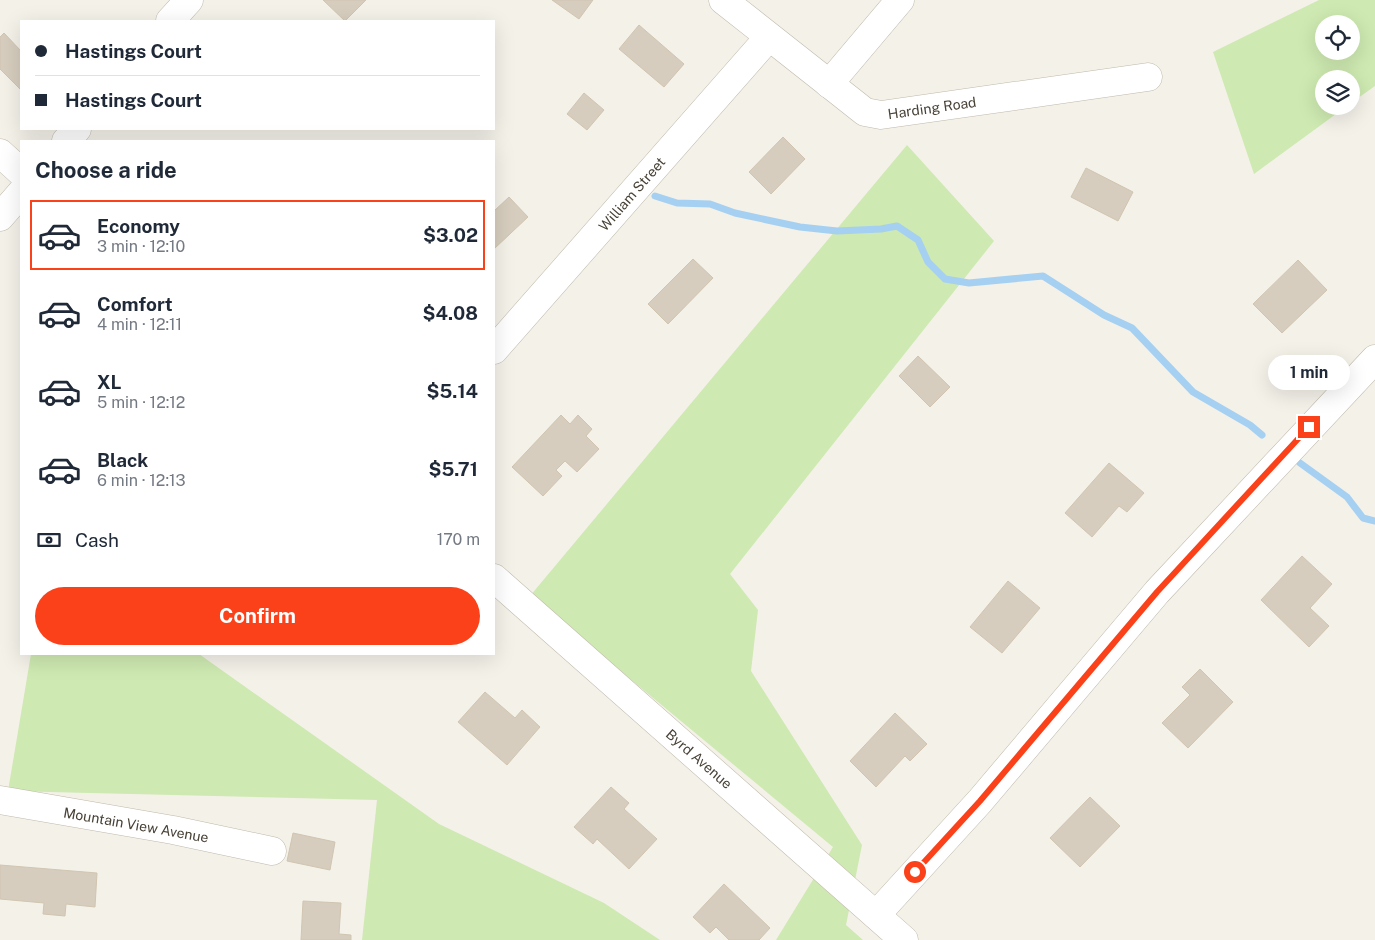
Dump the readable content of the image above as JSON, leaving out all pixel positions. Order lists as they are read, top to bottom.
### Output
{
  "streets": {
    "street": [
      "Harding Road",
      "William Street",
      "Byrd Avenue",
      "Mountain View Avenue"
    ]
  },
  "crossings": [
    ["Harding Road", "William Street"]
  ],
  "page": {
    "banner": ["Hastings Court", "Hastings Court"],
    "heading": "Choose a ride",
    "list": [
      {
        "name": "Economy",
        "note": "3 min · 12:10",
        "value": "$3.02"
      },
      {
        "name": "Comfort",
        "note": "4 min · 12:11",
        "value": "$4.08"
      },
      {
        "name": "XL",
        "note": "5 min · 12:12",
        "value": "$5.14"
      },
      {
        "name": "Black",
        "note": "6 min · 12:13",
        "value": "$5.71"
      }
    ],
    "bubble": "1 min",
    "pay": ["Cash", "170 m"],
    "buttons": "Confirm"
  }
}
